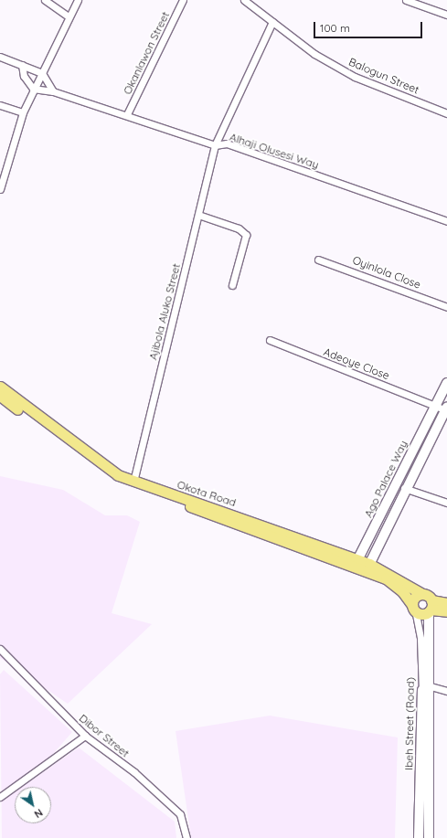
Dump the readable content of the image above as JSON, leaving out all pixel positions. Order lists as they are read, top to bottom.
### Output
{
  "streets": {
    "main road": ["Okota Road"],
    "street": [
      "Okanlawon Street",
      "Balogun Street",
      "Alhaji Olusesi Way",
      "Oyinlola Close",
      "Ajibola Aluko Street",
      "Adeoye Close",
      "Ago Palace Way",
      "Ibeh Street (Road)",
      "Dibor Street"
    ]
  },
  "crossings": [
    ["Okanlawon Street", "Alhaji Olusesi Way"],
    ["Balogun Street", "Ajibola Aluko Street"],
    ["Alhaji Olusesi Way", "Ajibola Aluko Street"],
    ["Ajibola Aluko Street", "Okota Road"],
    ["Adeoye Close", "Ago Palace Way"],
    ["Ago Palace Way", "Okota Road"],
    ["Okota Road", "Ibeh Street (Road)"]
  ],
  "scale_bar": "100 m",
  "north": "bottom right"
}
